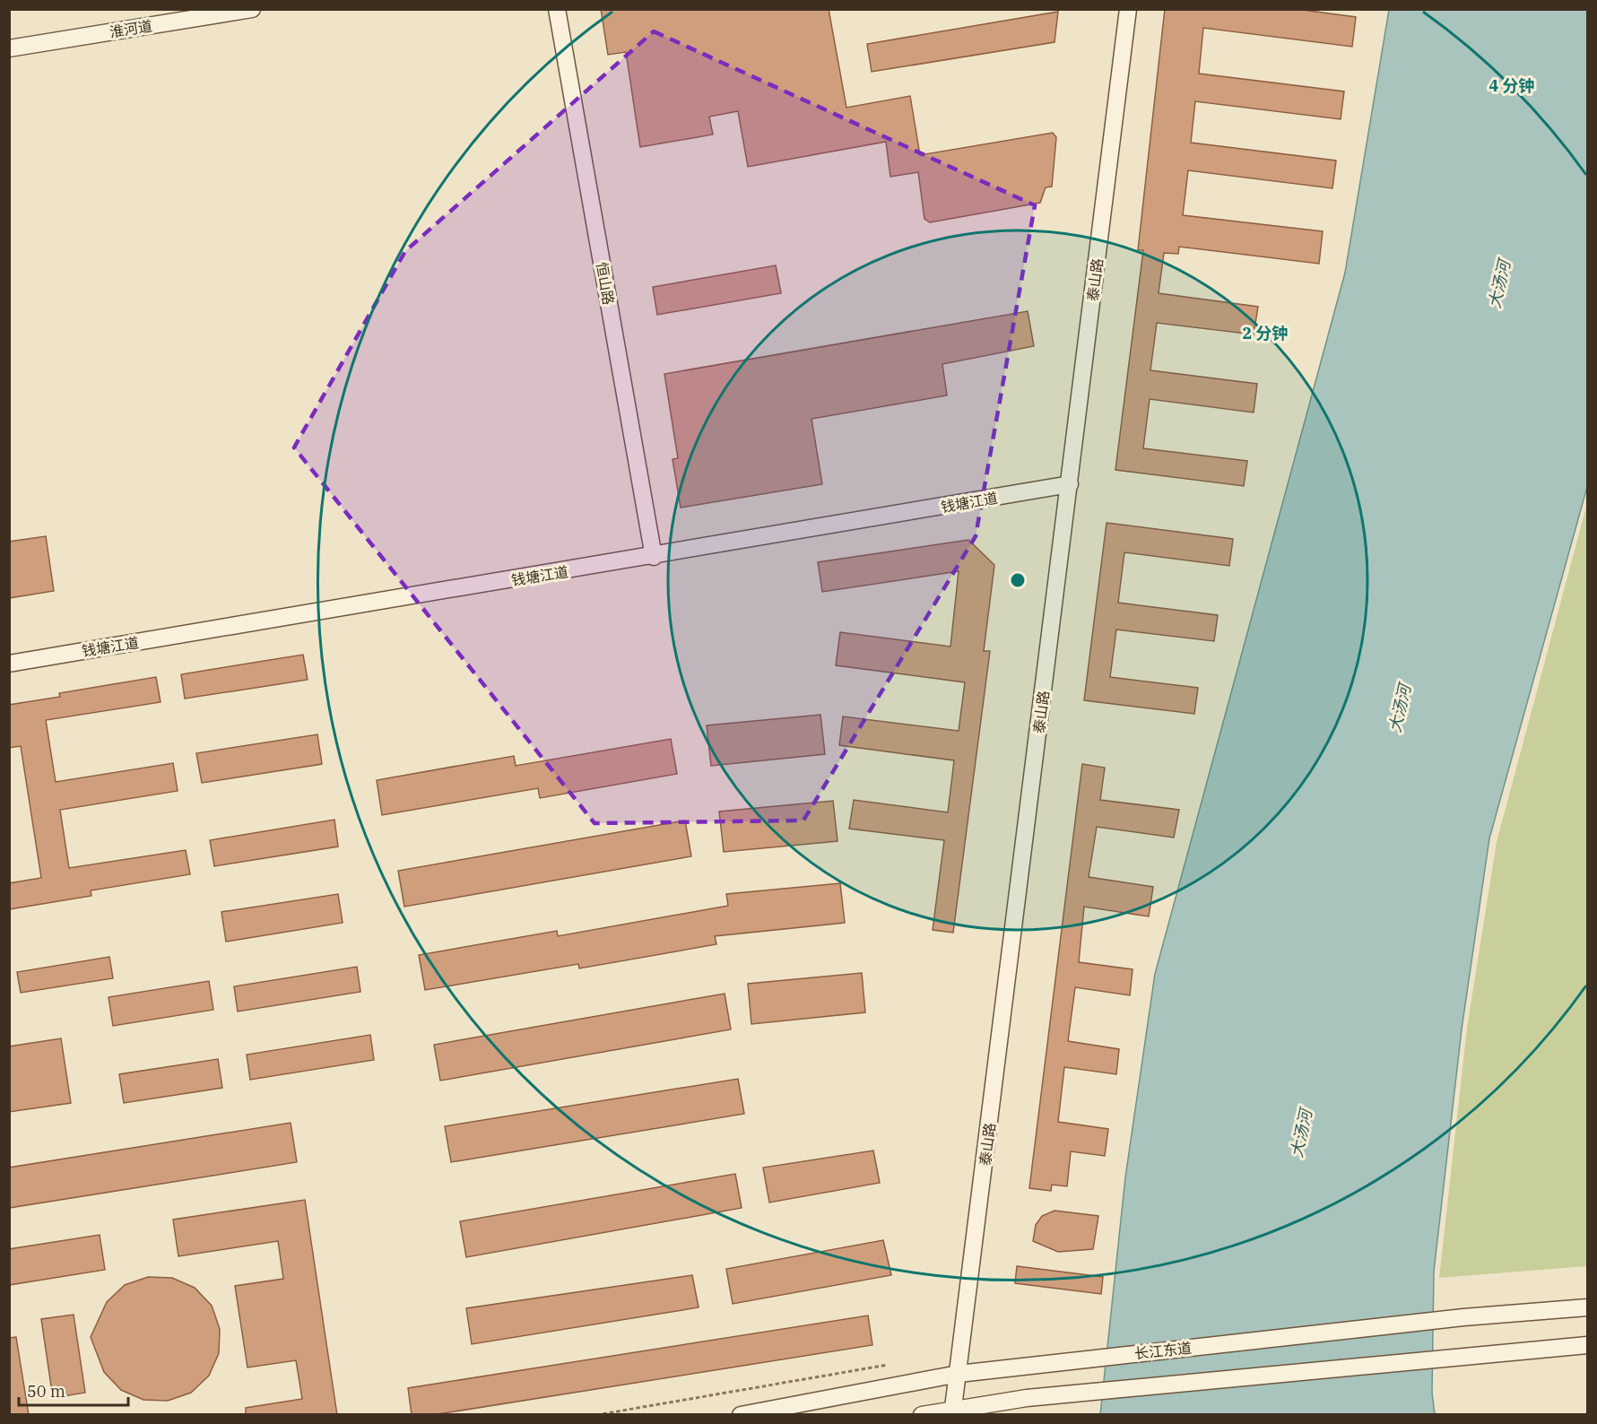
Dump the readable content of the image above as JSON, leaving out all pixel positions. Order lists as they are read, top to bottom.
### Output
{
  "streets": {
    "street": [
      "淮河道",
      "泰山路",
      "恒山路",
      "钱塘江道",
      "长江东道"
    ]
  },
  "crossings": [
    ["泰山路", "钱塘江道"],
    ["泰山路", "长江东道"],
    ["恒山路", "钱塘江道"]
  ],
  "water": ["大汤河"],
  "scale_bar": "50 m",
  "rings": ["4 分钟", "2 分钟"]
}
